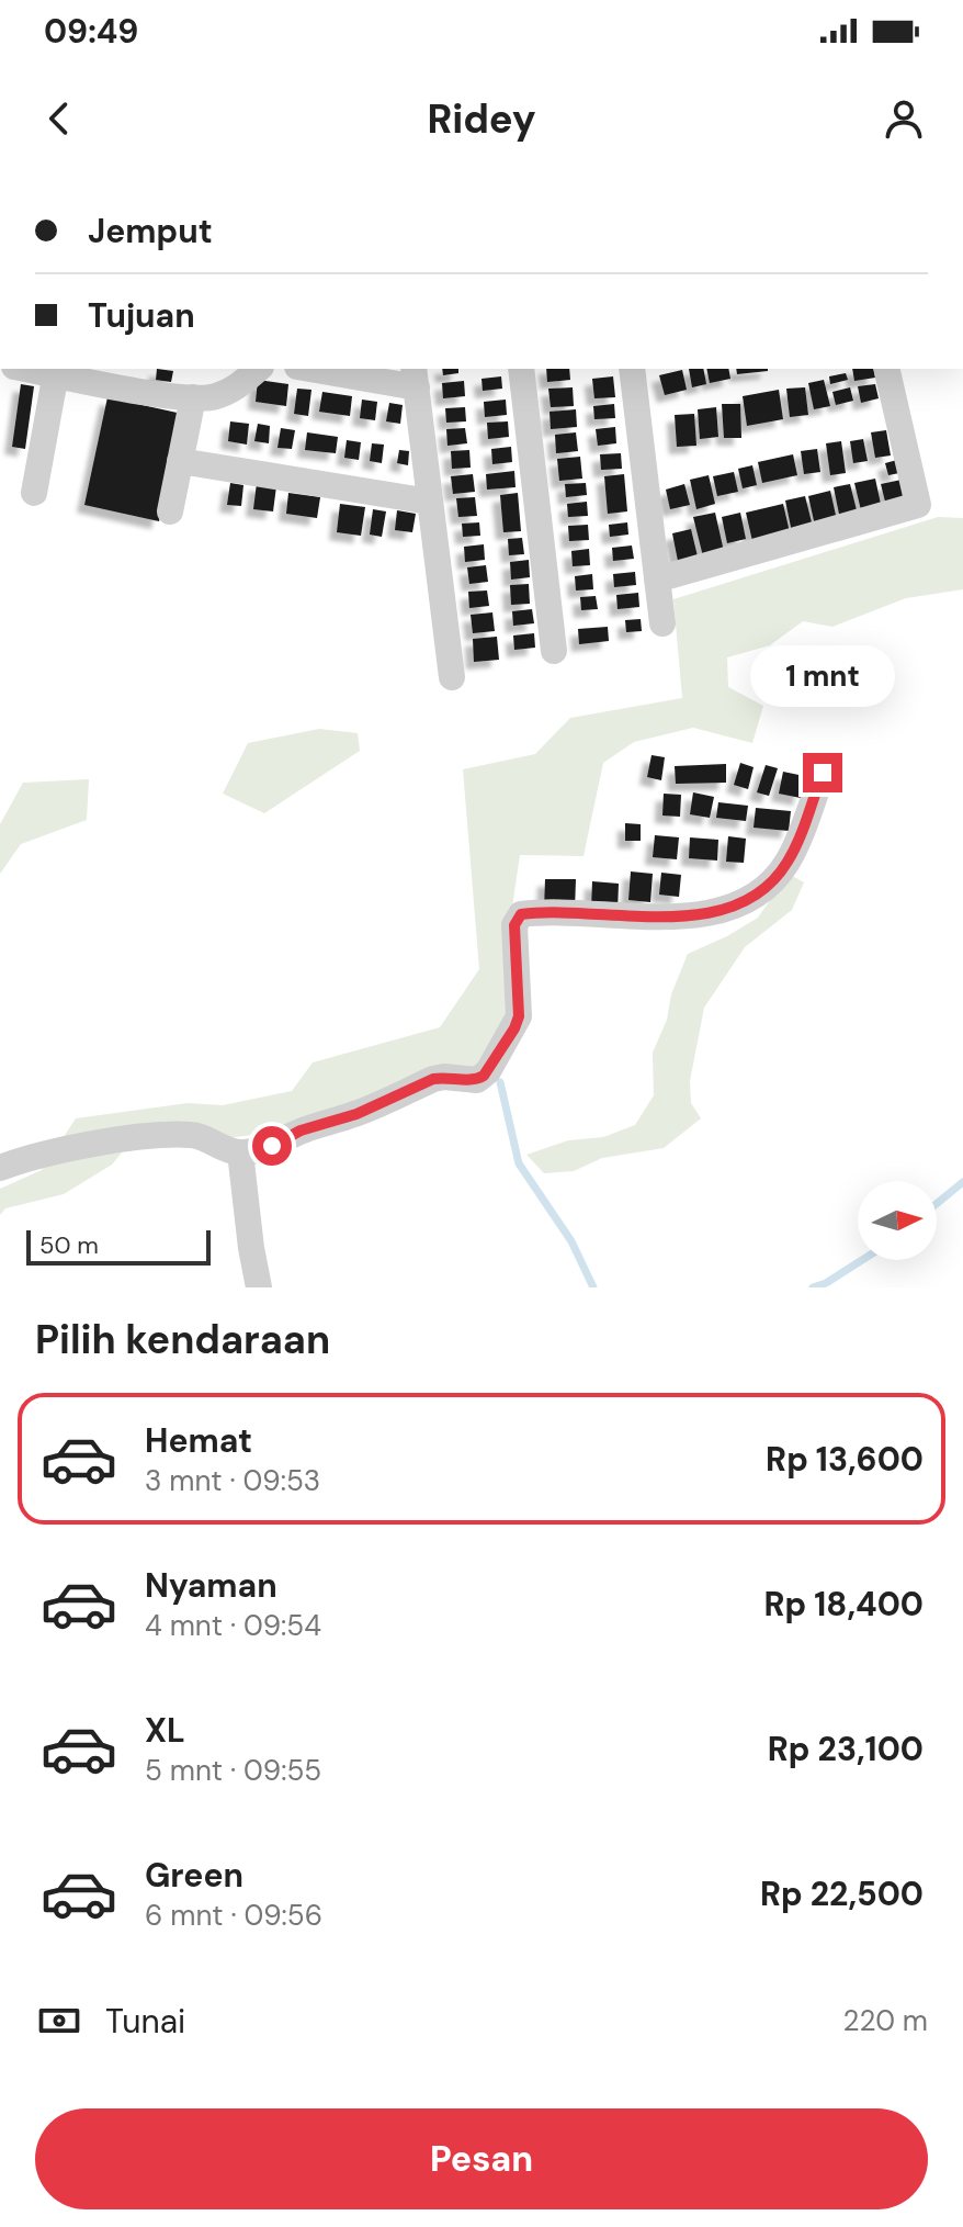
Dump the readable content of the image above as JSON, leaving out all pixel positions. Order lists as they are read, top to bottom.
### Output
{
  "scale_bar": "50 m",
  "north": "right",
  "page": {
    "status": "09:49",
    "header": "Ridey",
    "banner": ["Jemput", "Tujuan"],
    "bubble": "1 mnt",
    "scale": "50 m",
    "heading": "Pilih kendaraan",
    "list": [
      {
        "name": "Hemat",
        "note": "3 mnt · 09:53",
        "value": "Rp 13,600"
      },
      {
        "name": "Nyaman",
        "note": "4 mnt · 09:54",
        "value": "Rp 18,400"
      },
      {
        "name": "XL",
        "note": "5 mnt · 09:55",
        "value": "Rp 23,100"
      },
      {
        "name": "Green",
        "note": "6 mnt · 09:56",
        "value": "Rp 22,500"
      }
    ],
    "pay": ["Tunai", "220 m"],
    "buttons": "Pesan"
  }
}
